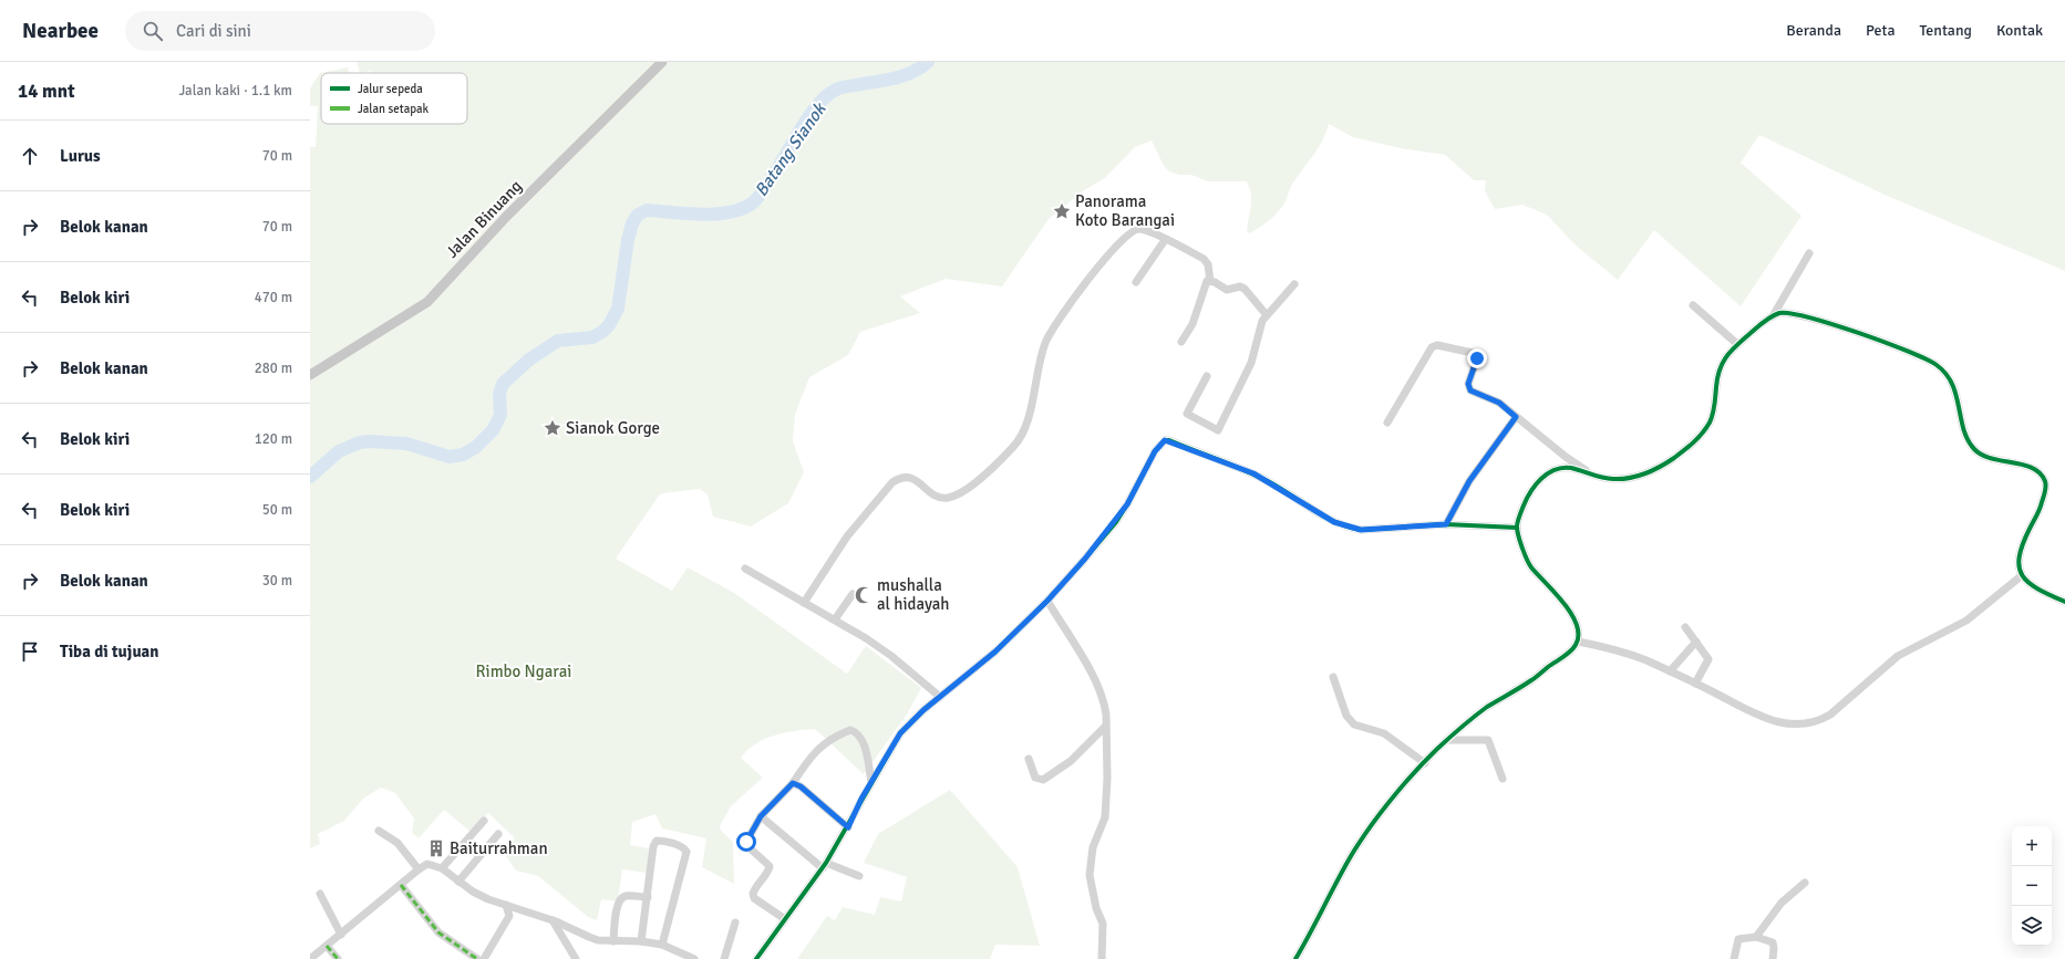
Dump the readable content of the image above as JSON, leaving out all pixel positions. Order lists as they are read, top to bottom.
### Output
{
  "streets": {
    "main road": ["Jalan Binuang"]
  },
  "water": ["Batang Sianok"],
  "parks": ["Rimbo Ngarai"],
  "places": {
    "place": ["Panorama Koto Barangai", "Sianok Gorge"],
    "mosque": ["mushalla al hidayah"],
    "building": ["Baiturrahman"]
  },
  "legend": ["Jalur sepeda", "Jalan setapak"],
  "page": {
    "header": "Nearbee",
    "search": "Cari di sini",
    "nav": [
      "Beranda",
      "Peta",
      "Tentang",
      "Kontak"
    ],
    "heading": ["14 mnt", "Jalan kaki · 1.1 km"],
    "list": [
      ["Lurus", "70 m"],
      ["Belok kanan", "70 m"],
      ["Belok kiri", "470 m"],
      ["Belok kanan", "280 m"],
      ["Belok kiri", "120 m"],
      ["Belok kiri", "50 m"],
      ["Belok kanan", "30 m"],
      "Tiba di tujuan"
    ],
    "map_buttons": ["+", "−"]
  }
}
